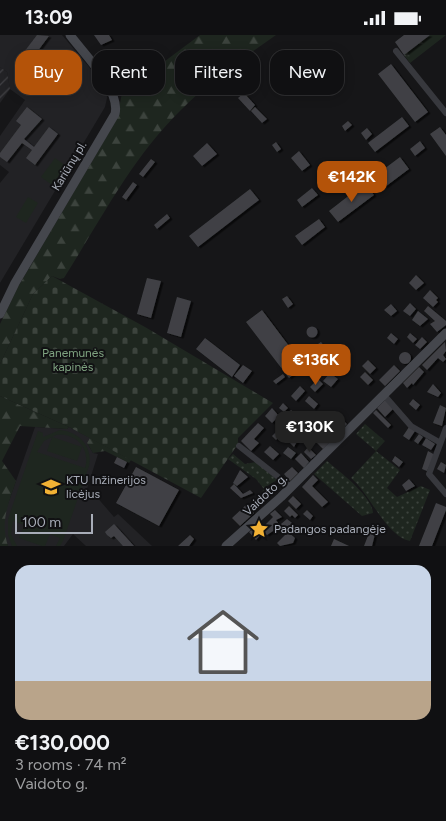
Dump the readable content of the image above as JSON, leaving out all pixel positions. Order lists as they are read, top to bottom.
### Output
{
  "streets": {
    "street": ["Kariūnų pl.", "Vaidoto g."]
  },
  "parks": ["Panemunės kapinės"],
  "places": {
    "school or university": ["KTU Inžinerijos licėjus"],
    "place": ["Padangos padangėje"]
  },
  "scale_bar": "100 m",
  "page": {
    "status": "13:09",
    "chip": [
      "Buy",
      "Rent",
      "Filters",
      "New"
    ],
    "price": ["€142K", "€136K", "€130K"],
    "scale": "100 m",
    "list": [
      {
        "name": "€130,000",
        "note": "3 rooms · 74 m² · Vaidoto g."
      }
    ]
  }
}
